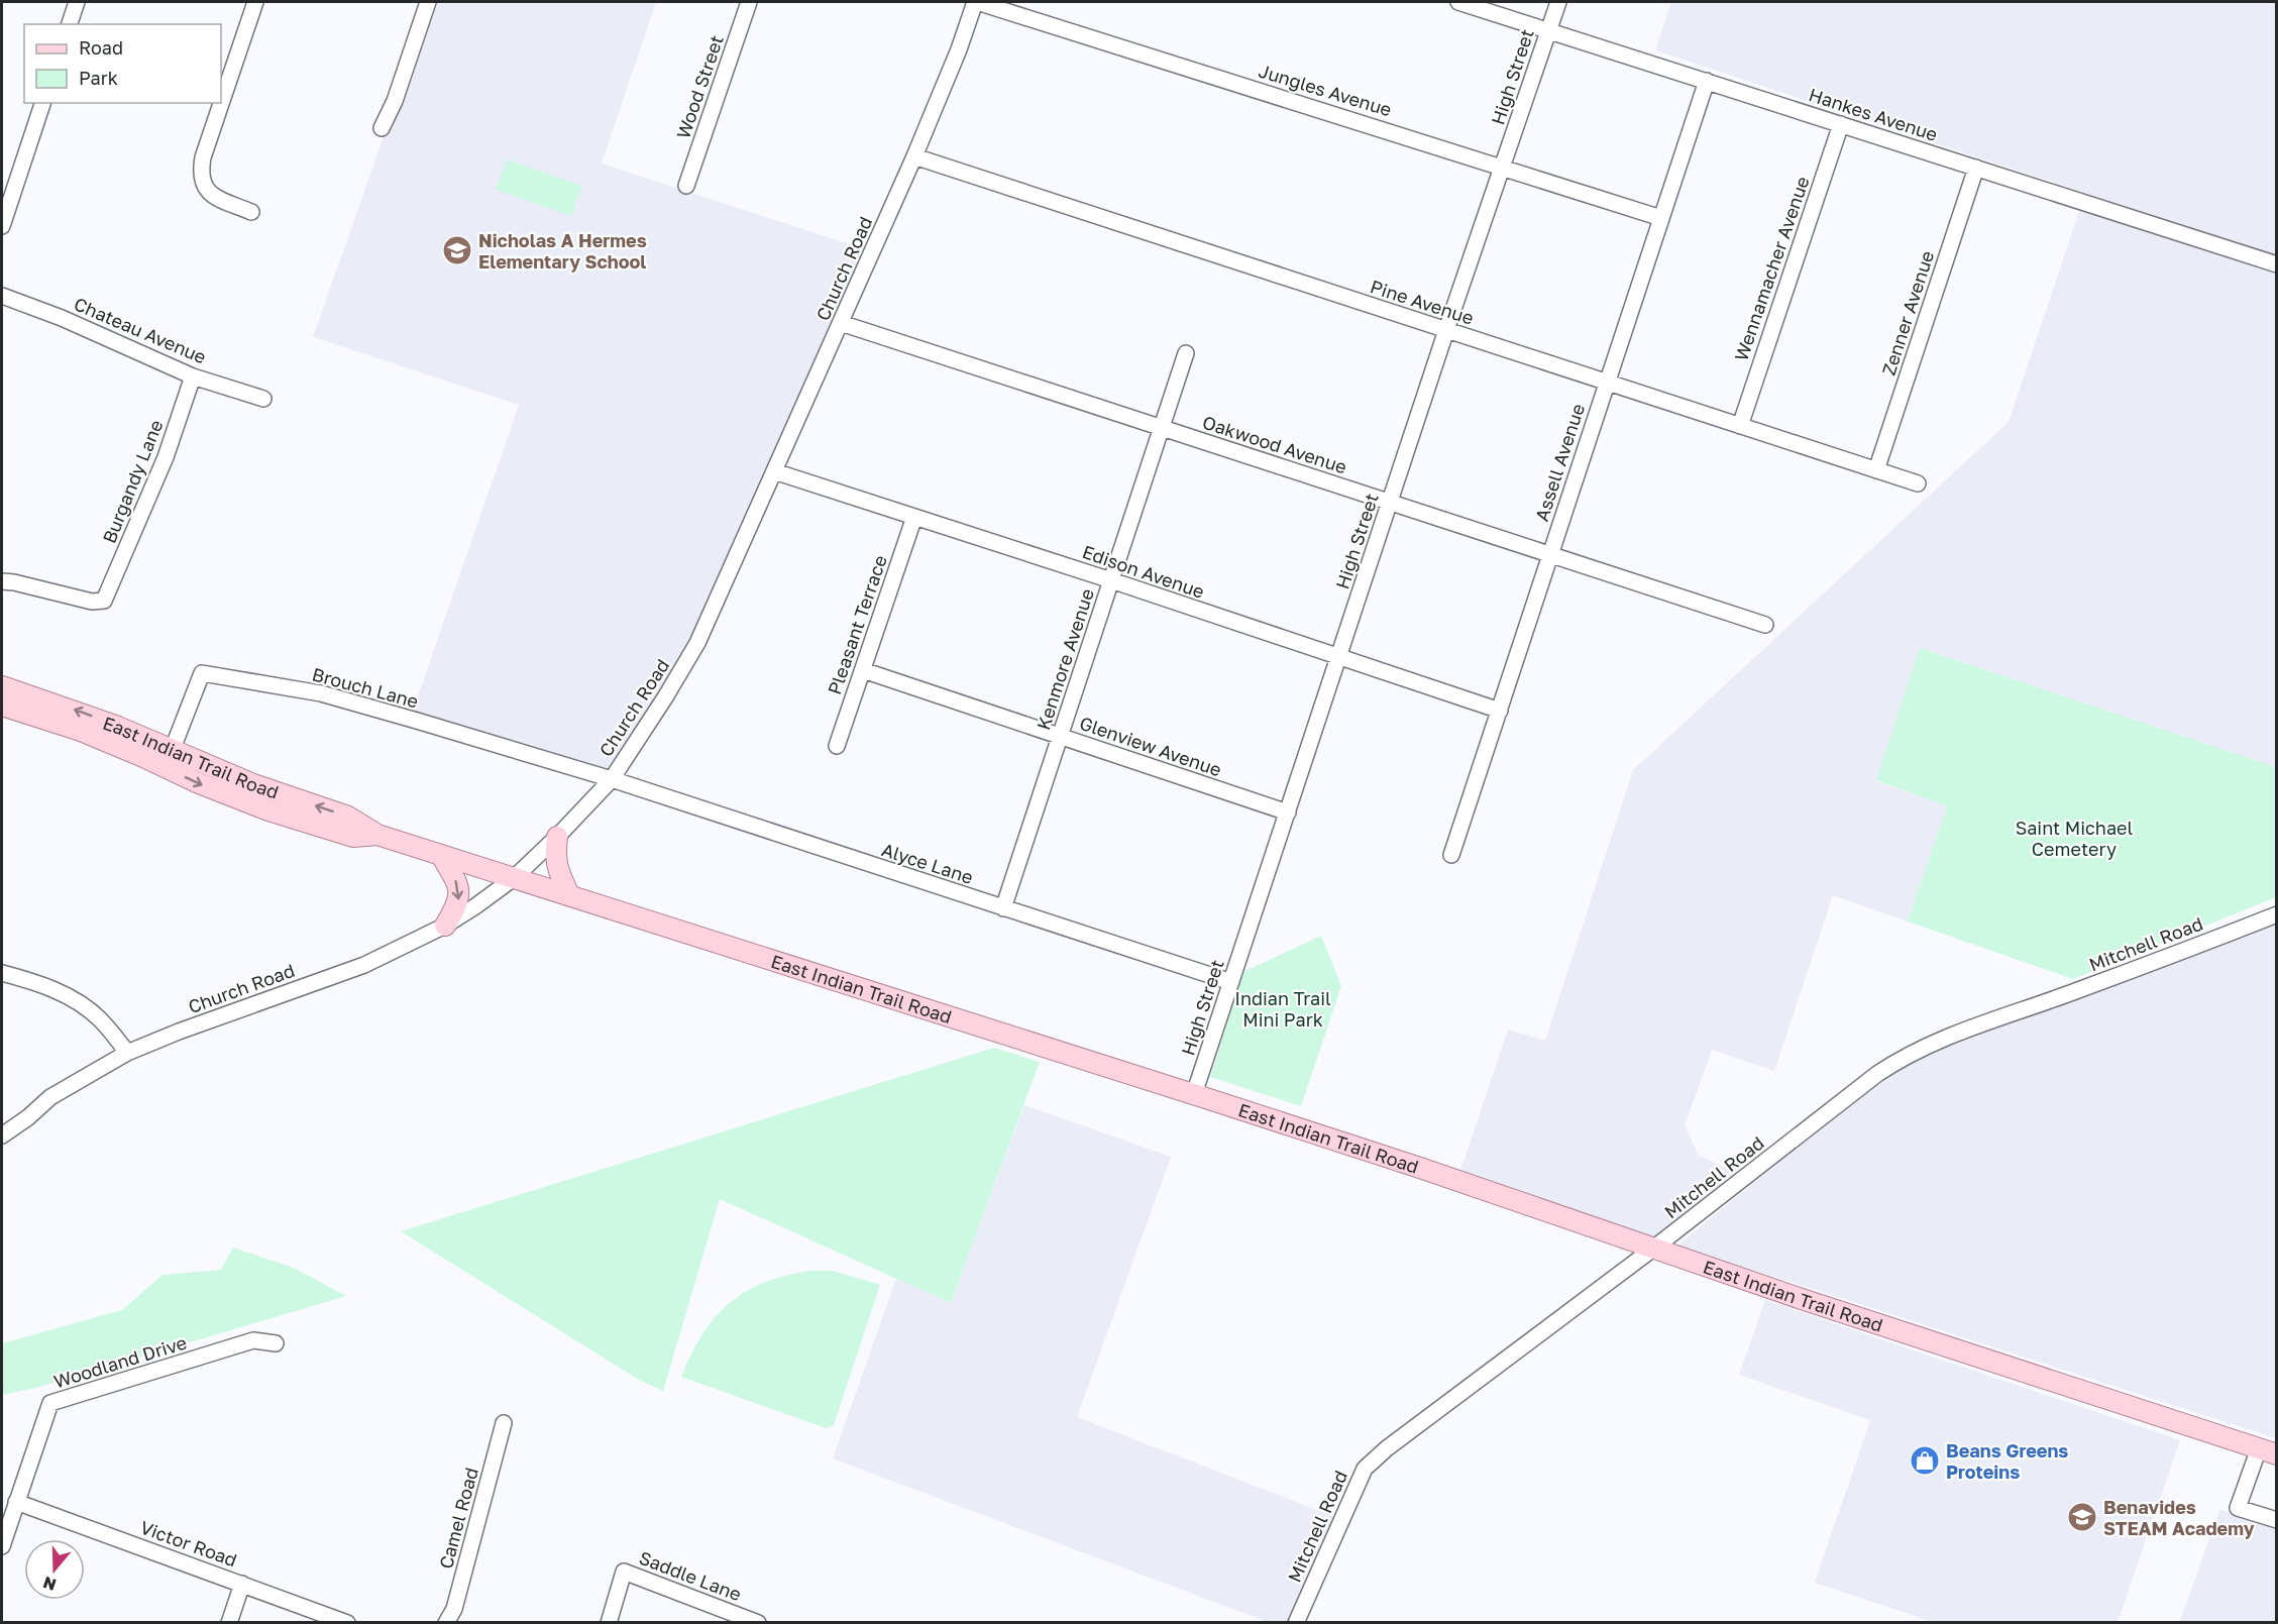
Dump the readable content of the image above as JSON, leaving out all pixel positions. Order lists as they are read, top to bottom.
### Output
{
  "streets": {
    "main road": ["East Indian Trail Road"],
    "street": [
      "High Street",
      "Wood Street",
      "Jungles Avenue",
      "Hankes Avenue",
      "Church Road",
      "Wennamacher Avenue",
      "Pine Avenue",
      "Zenner Avenue",
      "Chateau Avenue",
      "Oakwood Avenue",
      "Assell Avenue",
      "Burgandy Lane",
      "Edison Avenue",
      "Pleasant Terrace",
      "Kenmore Avenue",
      "Brouch Lane",
      "Glenview Avenue",
      "Alyce Lane",
      "Mitchell Road",
      "Woodland Drive",
      "Camel Road",
      "Victor Road",
      "Saddle Lane"
    ]
  },
  "crossings": [
    ["High Street", "Jungles Avenue"],
    ["High Street", "Hankes Avenue"],
    ["High Street", "Pine Avenue"],
    ["High Street", "Oakwood Avenue"],
    ["High Street", "Edison Avenue"],
    ["High Street", "Glenview Avenue"],
    ["High Street", "East Indian Trail Road"],
    ["High Street", "Alyce Lane"],
    ["Jungles Avenue", "Church Road"],
    ["Jungles Avenue", "Assell Avenue"],
    ["Hankes Avenue", "Wennamacher Avenue"],
    ["Hankes Avenue", "Zenner Avenue"],
    ["Hankes Avenue", "Assell Avenue"],
    ["Church Road", "Pine Avenue"],
    ["Church Road", "Oakwood Avenue"],
    ["Church Road", "Edison Avenue"],
    ["Church Road", "Brouch Lane"],
    ["Church Road", "East Indian Trail Road"],
    ["Church Road", "Alyce Lane"],
    ["Wennamacher Avenue", "Pine Avenue"],
    ["Pine Avenue", "Zenner Avenue"],
    ["Pine Avenue", "Assell Avenue"],
    ["Chateau Avenue", "Burgandy Lane"],
    ["Oakwood Avenue", "Assell Avenue"],
    ["Oakwood Avenue", "Kenmore Avenue"],
    ["Assell Avenue", "Edison Avenue"],
    ["Edison Avenue", "Pleasant Terrace"],
    ["Edison Avenue", "Kenmore Avenue"],
    ["Pleasant Terrace", "Glenview Avenue"],
    ["Kenmore Avenue", "Glenview Avenue"],
    ["Kenmore Avenue", "Alyce Lane"],
    ["Brouch Lane", "East Indian Trail Road"],
    ["Brouch Lane", "Alyce Lane"],
    ["East Indian Trail Road", "Mitchell Road"],
    ["Woodland Drive", "Victor Road"]
  ],
  "parks": ["Saint Michael Cemetery", "Indian Trail Mini Park"],
  "places": {
    "school or university": ["Nicholas A Hermes Elementary School", "Benavides STEAM Academy"],
    "shop": ["Beans Greens Proteins"]
  },
  "legend": ["Road", "Park"],
  "north": "bottom"
}
